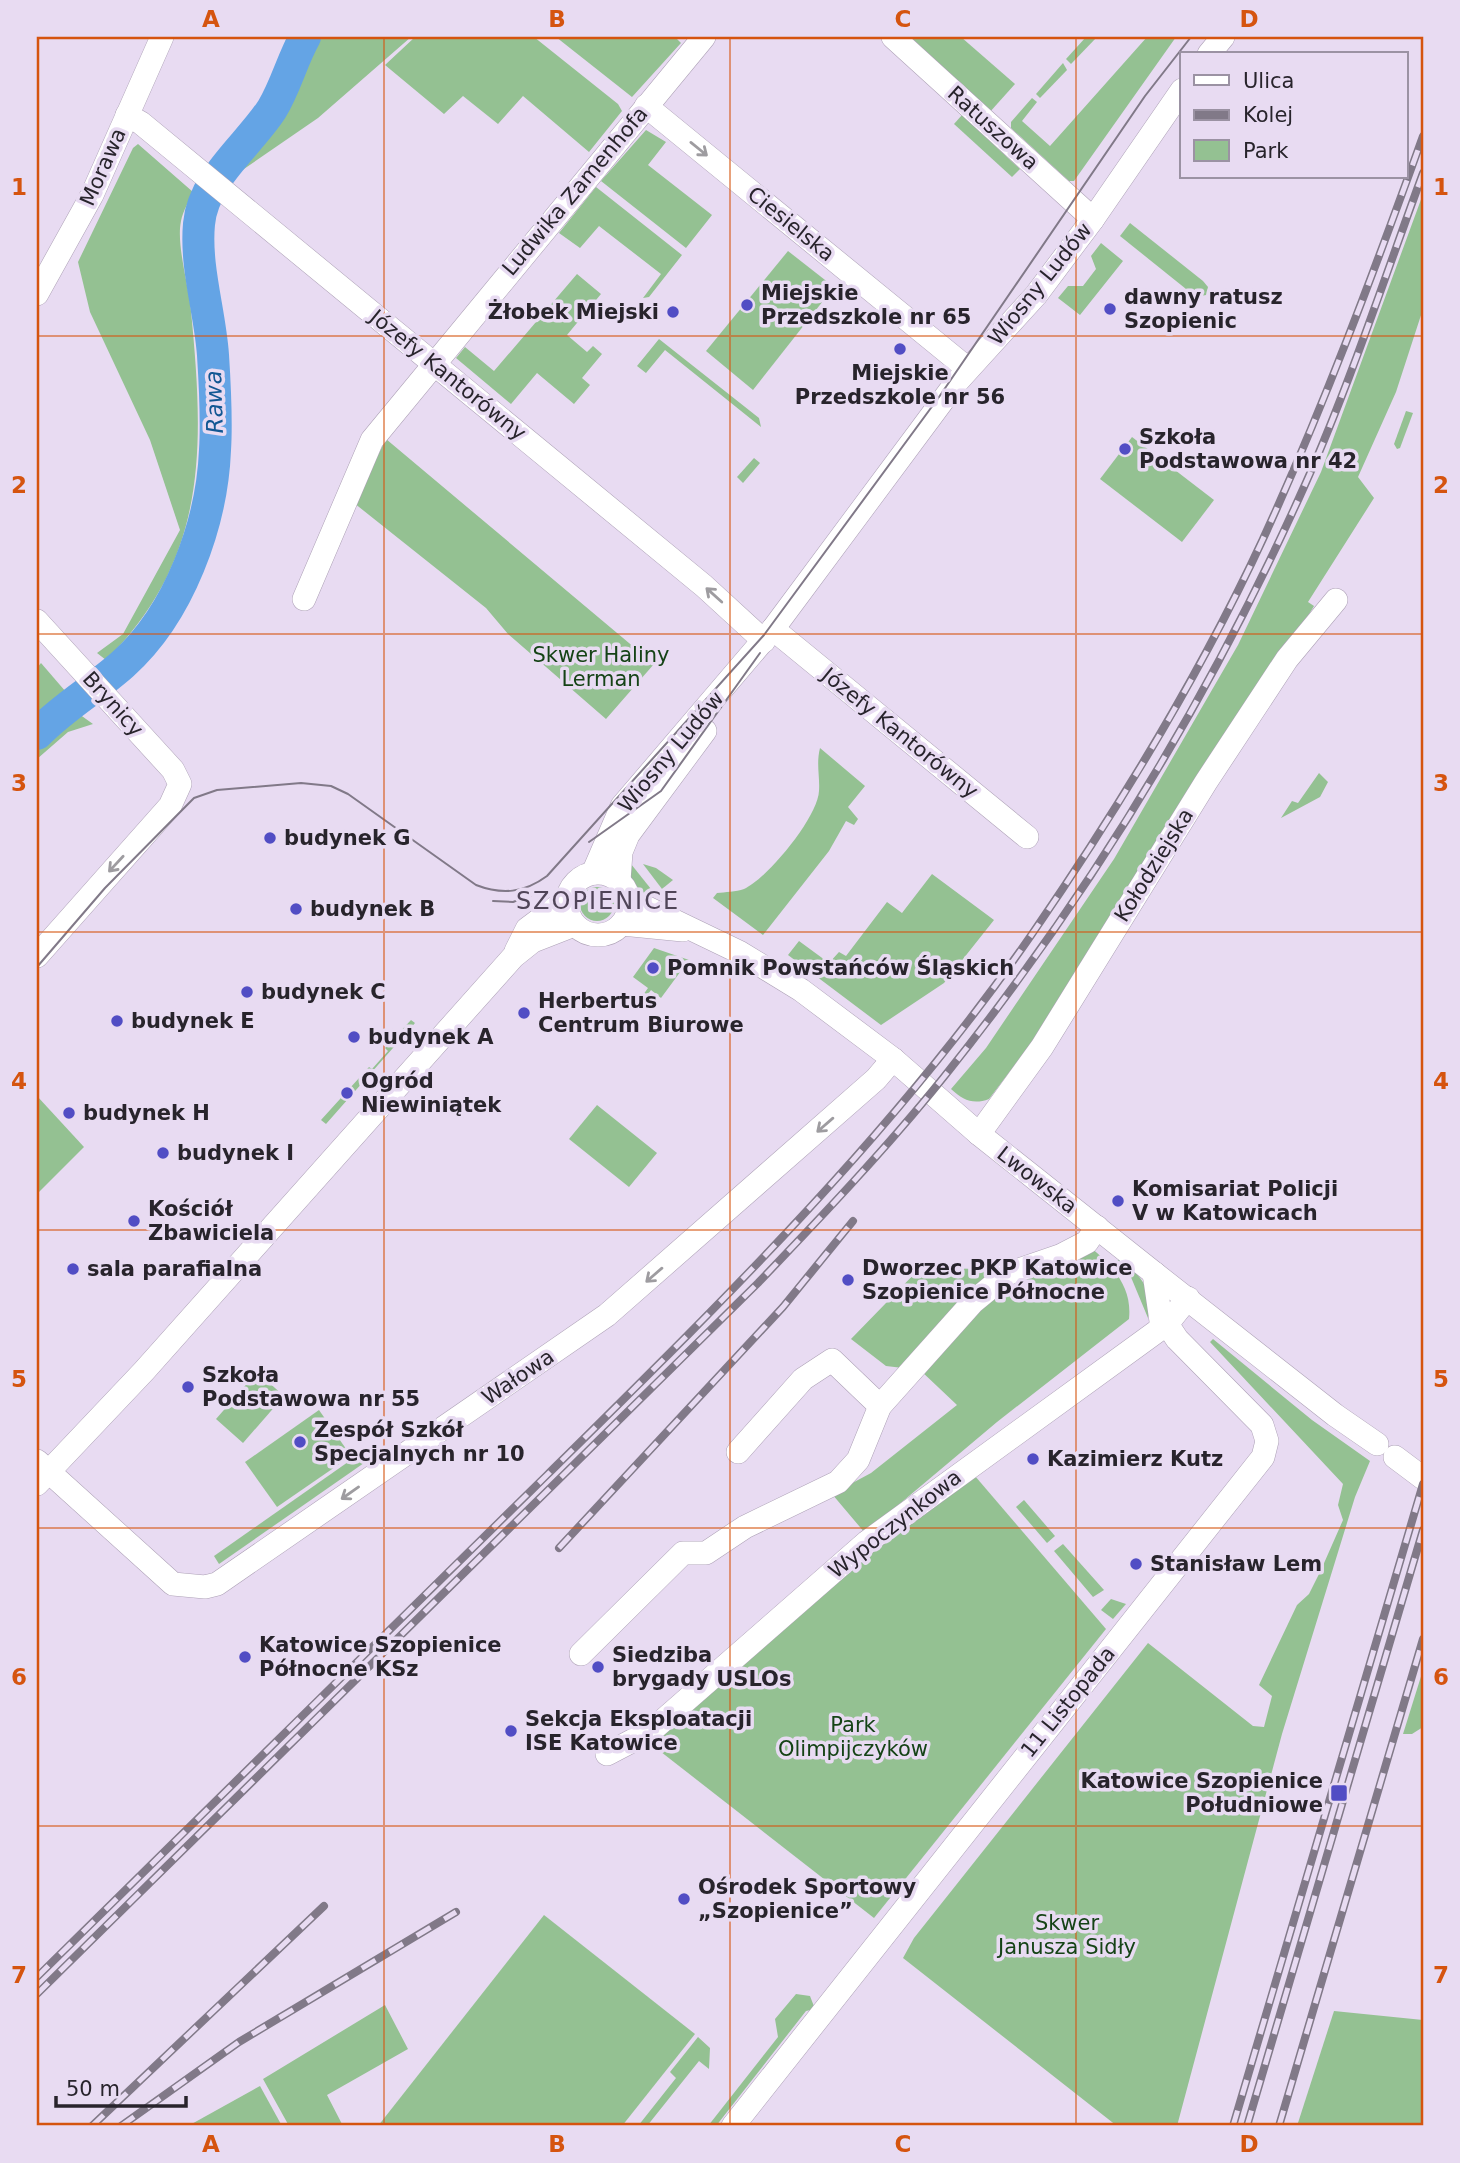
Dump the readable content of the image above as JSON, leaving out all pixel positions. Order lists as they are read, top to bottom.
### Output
{
  "streets": {
    "street": [
      "Ratuszowa",
      "Morawa",
      "Ludwika Zamenhofa",
      "Ciesielska",
      "Wiosny Ludów",
      "Józefy Kantorówny",
      "Brynicy",
      "Kołodziejska",
      "Lwowska",
      "Wałowa",
      "Wypoczynkowa",
      "11 Listopada"
    ]
  },
  "crossings": [
    ["Ratuszowa", "Wiosny Ludów"],
    ["Morawa", "Józefy Kantorówny"],
    ["Ludwika Zamenhofa", "Ciesielska"],
    ["Ludwika Zamenhofa", "Józefy Kantorówny"],
    ["Ciesielska", "Wiosny Ludów"],
    ["Wiosny Ludów", "Józefy Kantorówny"],
    ["Wiosny Ludów", "Lwowska"],
    ["Kołodziejska", "Lwowska"],
    ["Lwowska", "Wałowa"],
    ["Lwowska", "Wypoczynkowa"],
    ["Wypoczynkowa", "11 Listopada"]
  ],
  "one_way": ["Ciesielska", "Józefy Kantorówny", "Wałowa"],
  "districts": ["SZOPIENICE"],
  "water": ["Rawa"],
  "parks": ["Skwer Haliny Lerman", "Park Olimpijczyków", "Skwer Janusza Sidły"],
  "places": {
    "other": [
      "Miejskie Przedszkole nr 65",
      "dawny ratusz Szopienic",
      "Żłobek Miejski",
      "Miejskie Przedszkole nr 56",
      "Szkoła Podstawowa nr 42",
      "budynek G",
      "budynek B",
      "Pomnik Powstańców Śląskich",
      "budynek C",
      "Herbertus Centrum Biurowe",
      "budynek E",
      "budynek A",
      "Ogród Niewiniątek",
      "budynek H",
      "budynek I",
      "Komisariat Policji V w Katowicach",
      "Kościół Zbawiciela",
      "sala parafialna",
      "Dworzec PKP Katowice Szopienice Północne",
      "Szkoła Podstawowa nr 55",
      "Zespół Szkół Specjalnych nr 10",
      "Kazimierz Kutz",
      "Stanisław Lem",
      "Katowice Szopienice Północne KSz",
      "Siedziba brygady USLOs",
      "Sekcja Eksploatacji ISE Katowice",
      "Ośrodek Sportowy „Szopienice”"
    ],
    "transit": ["Katowice Szopienice Południowe"]
  },
  "legend": ["Ulica", "Kolej", "Park"],
  "scale_bar": "50 m",
  "grid": {
    "columns": [
      "A",
      "B",
      "C",
      "D"
    ],
    "rows": [
      "1",
      "2",
      "3",
      "4",
      "5",
      "6",
      "7"
    ]
  }
}
